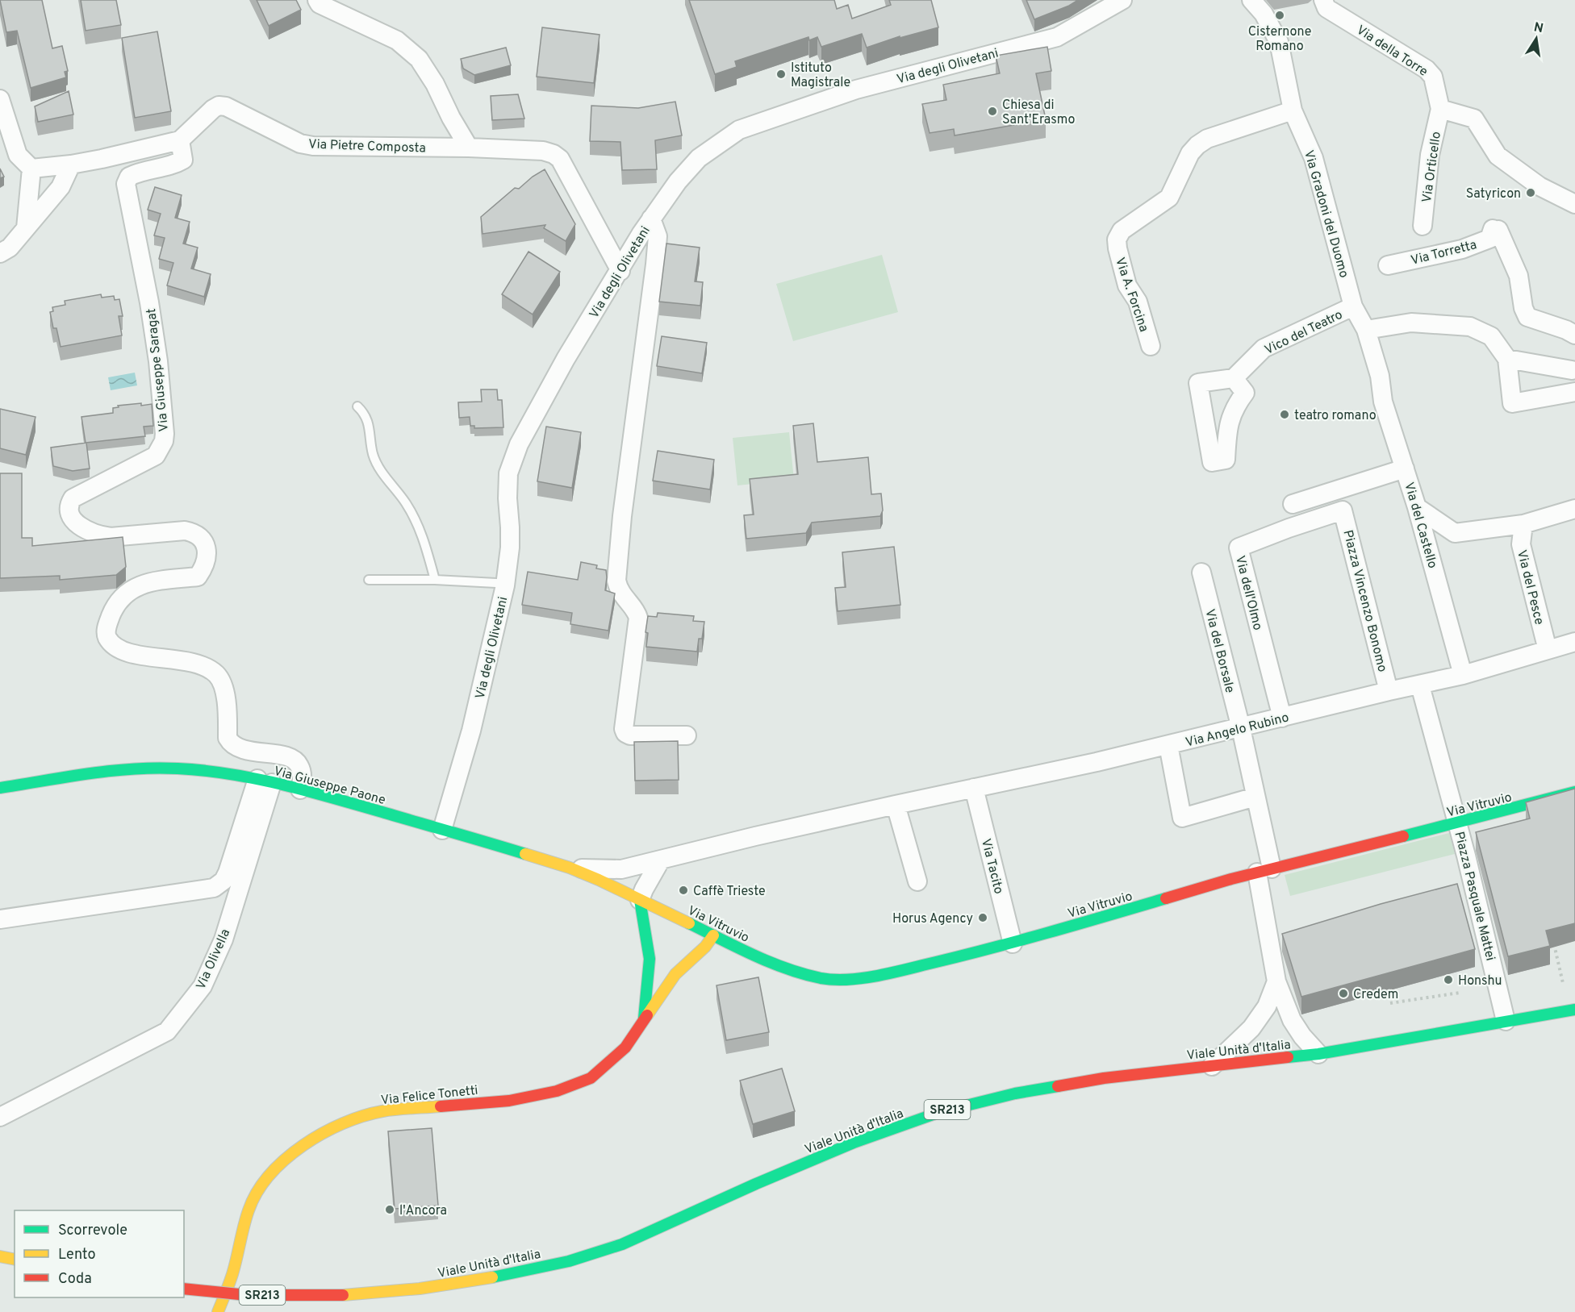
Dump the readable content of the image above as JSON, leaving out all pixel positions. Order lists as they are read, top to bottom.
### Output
{
  "streets": {
    "street": [
      "Via della Torre",
      "Via degli Olivetani",
      "Via Pietre Composta",
      "Via Orticello",
      "Via Gradoni del Duomo",
      "Via Torretta",
      "Via A. Forcina",
      "Vico del Teatro",
      "Via Giuseppe Saragat",
      "Via del Castello",
      "Via del Pesce",
      "Via dell'Olmo",
      "Piazza Vincenzo Bonomo",
      "Via del Borsale",
      "Via Angelo Rubino",
      "Via Giuseppe Paone",
      "Via Vitruvio",
      "Via Tacito",
      "Piazza Pasquale Mattei",
      "Via Olivella",
      "Viale Unità d'Italia",
      "Via Felice Tonetti",
      "SR213"
    ]
  },
  "crossings": [
    ["Via della Torre", "Via Orticello"],
    ["Via degli Olivetani", "Via Pietre Composta"],
    ["Via degli Olivetani", "Via Giuseppe Paone"],
    ["Via Pietre Composta", "Via Giuseppe Saragat"],
    ["Via Gradoni del Duomo", "Via A. Forcina"],
    ["Via Gradoni del Duomo", "Vico del Teatro"],
    ["Via Gradoni del Duomo", "Via del Castello"],
    ["Via Giuseppe Saragat", "Via Giuseppe Paone"],
    ["Via del Castello", "Via Angelo Rubino"],
    ["Via del Pesce", "Via Angelo Rubino"],
    ["Via dell'Olmo", "Piazza Vincenzo Bonomo"],
    ["Via dell'Olmo", "Via Angelo Rubino"],
    ["Piazza Vincenzo Bonomo", "Via Angelo Rubino"],
    ["Via del Borsale", "Via Angelo Rubino"],
    ["Via Angelo Rubino", "Via Giuseppe Paone"],
    ["Via Angelo Rubino", "Via Tacito"],
    ["Via Angelo Rubino", "Piazza Pasquale Mattei"],
    ["Via Giuseppe Paone", "Via Vitruvio"],
    ["Via Giuseppe Paone", "Via Olivella"],
    ["Via Vitruvio", "Via Tacito"],
    ["Via Vitruvio", "Piazza Pasquale Mattei"],
    ["Via Vitruvio", "Via Felice Tonetti"],
    ["Piazza Pasquale Mattei", "Viale Unità d'Italia"]
  ],
  "places": [
    "Cisternone Romano",
    "Istituto Magistrale",
    "Chiesa di Sant'Erasmo",
    "Satyricon",
    "teatro romano",
    "Caffè Trieste",
    "Horus Agency",
    "Honshu",
    "Credem",
    "l'Ancora"
  ],
  "legend": ["Scorrevole", "Lento", "Coda"],
  "north": "top"
}
